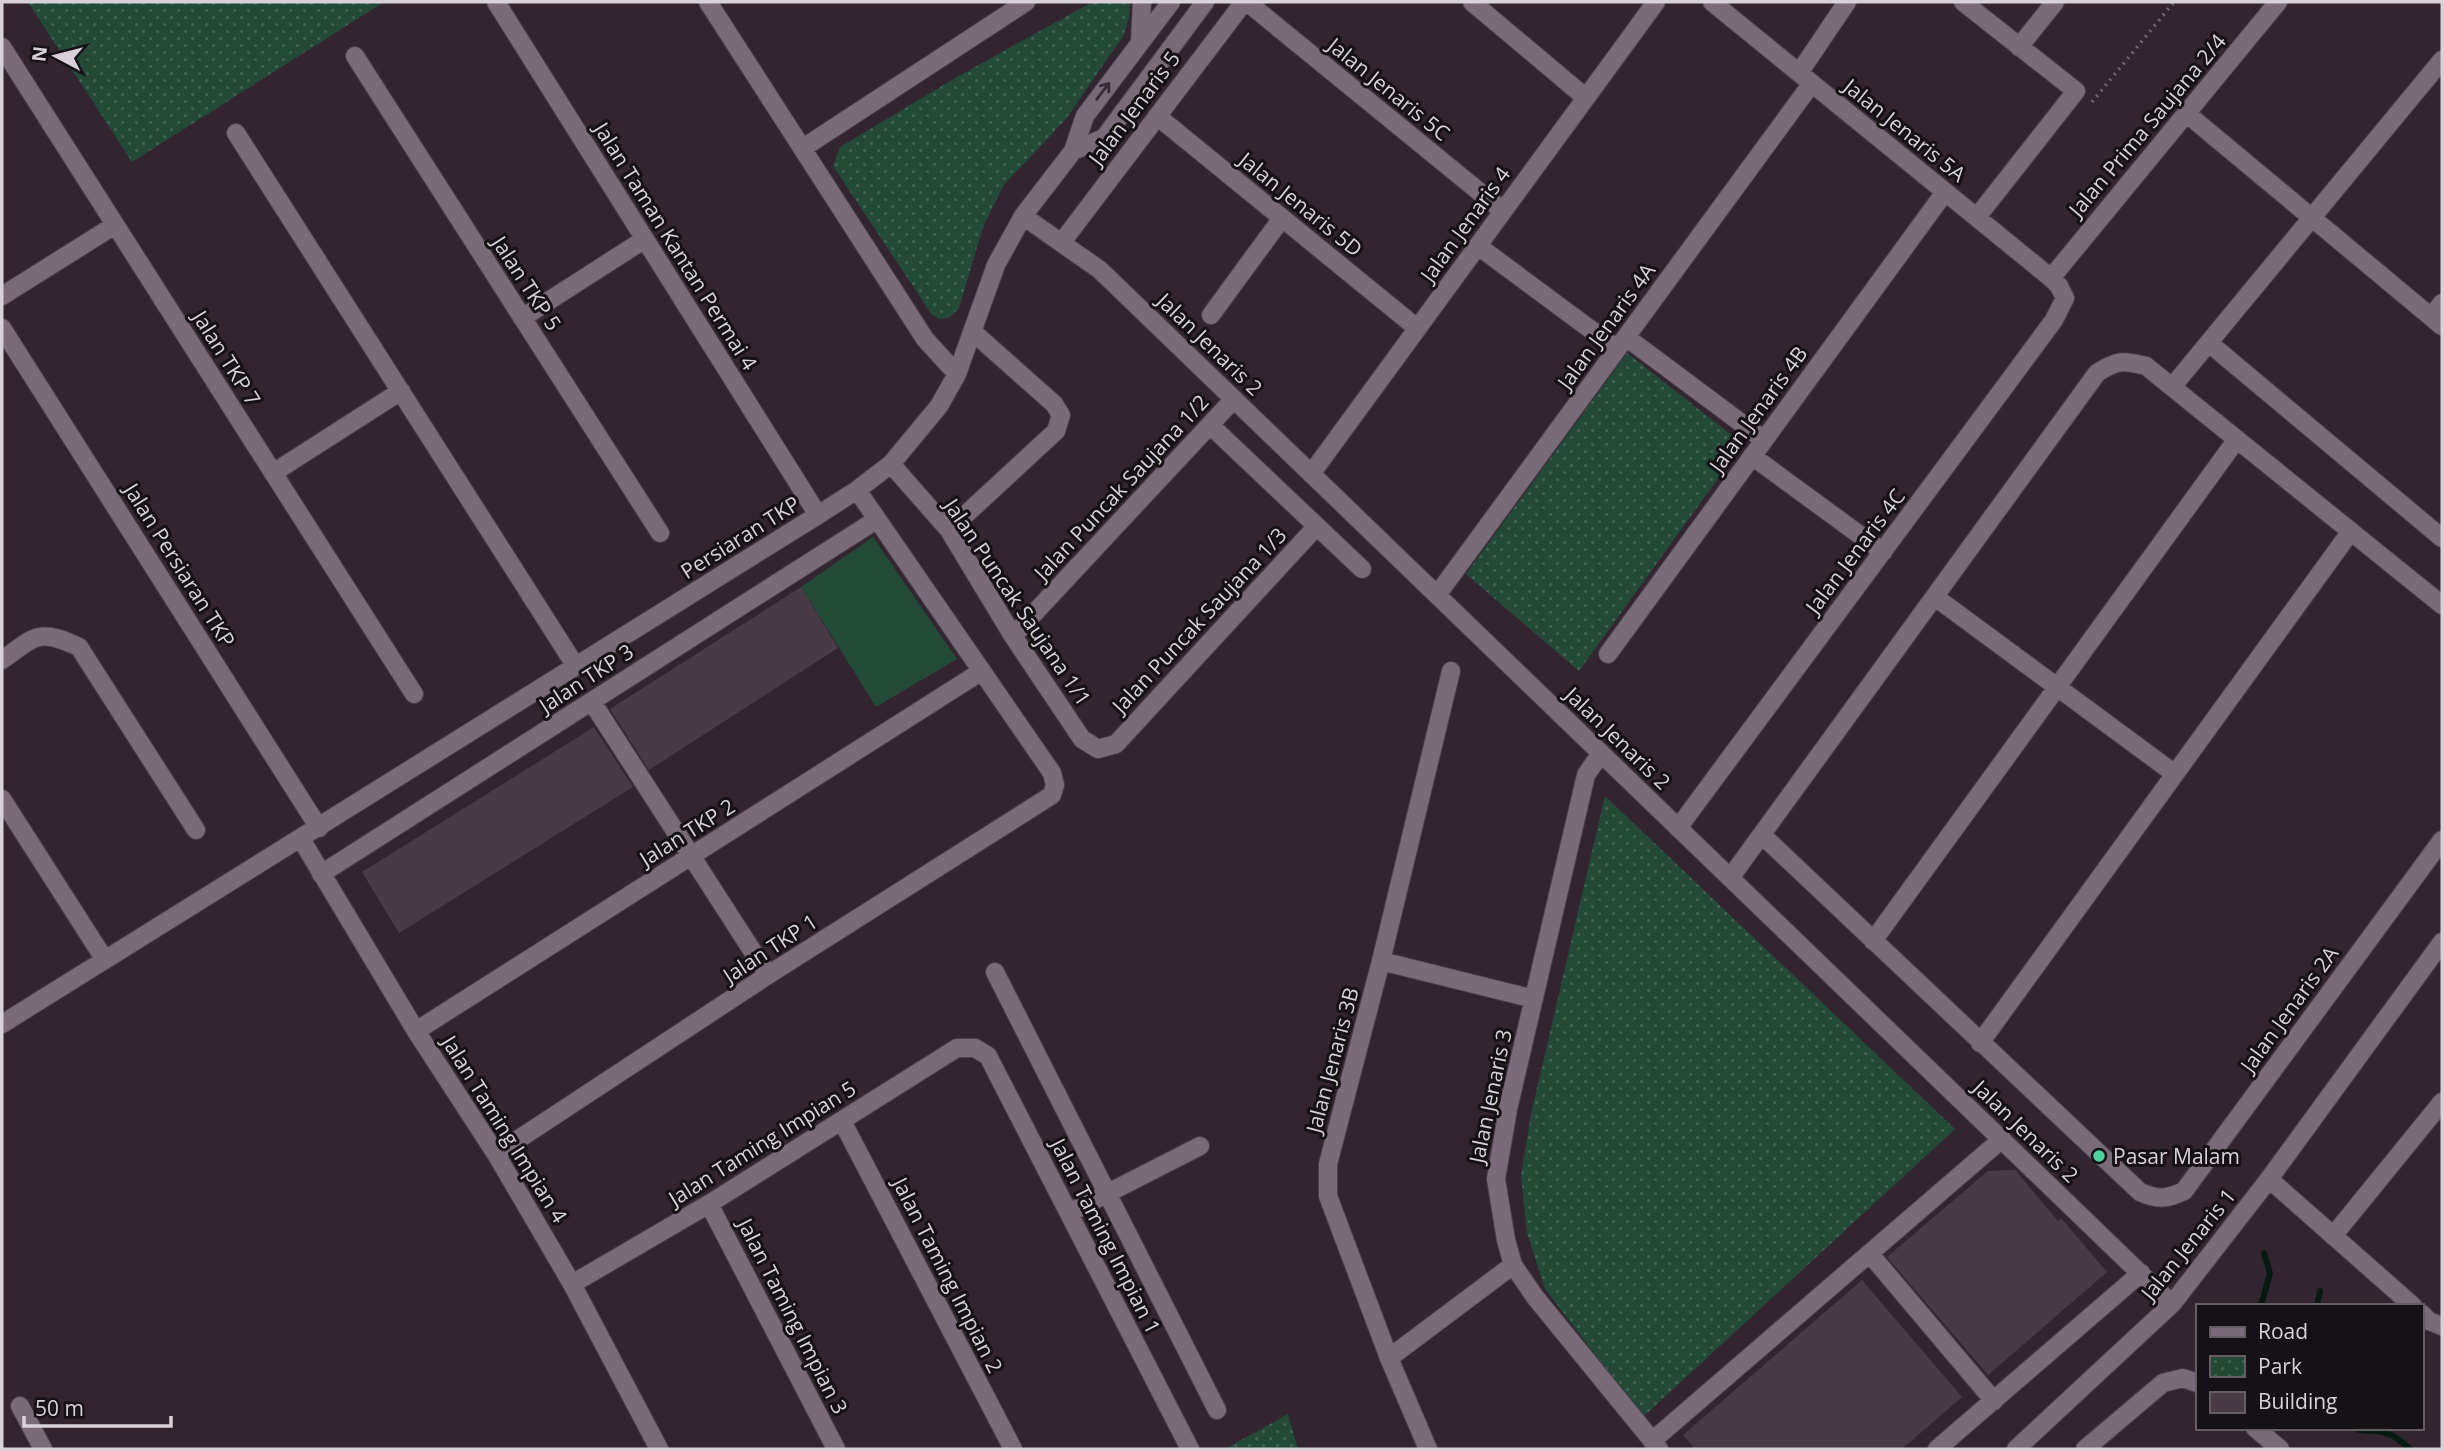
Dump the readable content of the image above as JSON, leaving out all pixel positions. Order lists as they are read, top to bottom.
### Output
{
  "streets": {
    "street": [
      "Jalan Jenaris 5C",
      "Jalan Jenaris 5",
      "Jalan Prima Saujana 2/4",
      "Jalan Jenaris 5A",
      "Jalan Jenaris 5D",
      "Jalan Jenaris 4",
      "Jalan Taman Kantan Permai 4",
      "Jalan TKP 5",
      "Jalan Jenaris 4A",
      "Jalan Jenaris 2",
      "Jalan TKP 7",
      "Jalan Jenaris 4B",
      "Jalan Puncak Saujana 1/2",
      "Persiaran TKP",
      "Jalan Jenaris 4C",
      "Jalan Persiaran TKP",
      "Jalan Puncak Saujana 1/1",
      "Jalan Puncak Saujana 1/3",
      "Jalan TKP 3",
      "Jalan TKP 2",
      "Jalan TKP 1",
      "Jalan Jenaris 2A",
      "Jalan Jenaris 3B",
      "Jalan Jenaris 3",
      "Jalan Taming Impian 4",
      "Jalan Taming Impian 5",
      "Jalan Taming Impian 1",
      "Jalan Jenaris 1",
      "Jalan Taming Impian 2",
      "Jalan Taming Impian 3"
    ]
  },
  "crossings": [
    ["Jalan Jenaris 5C", "Jalan Jenaris 5"],
    ["Jalan Jenaris 5C", "Jalan Jenaris 4"],
    ["Jalan Jenaris 5", "Jalan Jenaris 5D"],
    ["Jalan Jenaris 5", "Jalan Jenaris 2"],
    ["Jalan Prima Saujana 2/4", "Jalan Jenaris 5A"],
    ["Jalan Jenaris 5A", "Jalan Jenaris 4A"],
    ["Jalan Jenaris 5A", "Jalan Jenaris 4B"],
    ["Jalan Jenaris 5A", "Jalan Jenaris 4C"],
    ["Jalan Jenaris 5D", "Jalan Jenaris 4"],
    ["Jalan Jenaris 4", "Jalan Jenaris 2"],
    ["Jalan Taman Kantan Permai 4", "Persiaran TKP"],
    ["Jalan Jenaris 4A", "Jalan Jenaris 2"],
    ["Jalan Jenaris 2", "Jalan Puncak Saujana 1/2"],
    ["Jalan Jenaris 2", "Persiaran TKP"],
    ["Jalan Jenaris 2", "Jalan Jenaris 4C"],
    ["Jalan Jenaris 2", "Jalan Jenaris 3"],
    ["Jalan Jenaris 2", "Jalan Jenaris 1"],
    ["Jalan Puncak Saujana 1/2", "Jalan Puncak Saujana 1/1"],
    ["Persiaran TKP", "Jalan Persiaran TKP"],
    ["Persiaran TKP", "Jalan Puncak Saujana 1/1"],
    ["Persiaran TKP", "Jalan Taming Impian 4"],
    ["Jalan Puncak Saujana 1/1", "Jalan Puncak Saujana 1/3"],
    ["Jalan TKP 3", "Jalan Taming Impian 4"],
    ["Jalan TKP 2", "Jalan TKP 1"],
    ["Jalan TKP 2", "Jalan Taming Impian 4"],
    ["Jalan TKP 1", "Jalan Taming Impian 4"],
    ["Jalan Taming Impian 4", "Jalan Taming Impian 5"],
    ["Jalan Taming Impian 5", "Jalan Taming Impian 1"],
    ["Jalan Taming Impian 5", "Jalan Taming Impian 2"],
    ["Jalan Taming Impian 5", "Jalan Taming Impian 3"]
  ],
  "places": ["Pasar Malam"],
  "legend": ["Road", "Park", "Building"],
  "scale_bar": "50 m",
  "north": "left"
}
